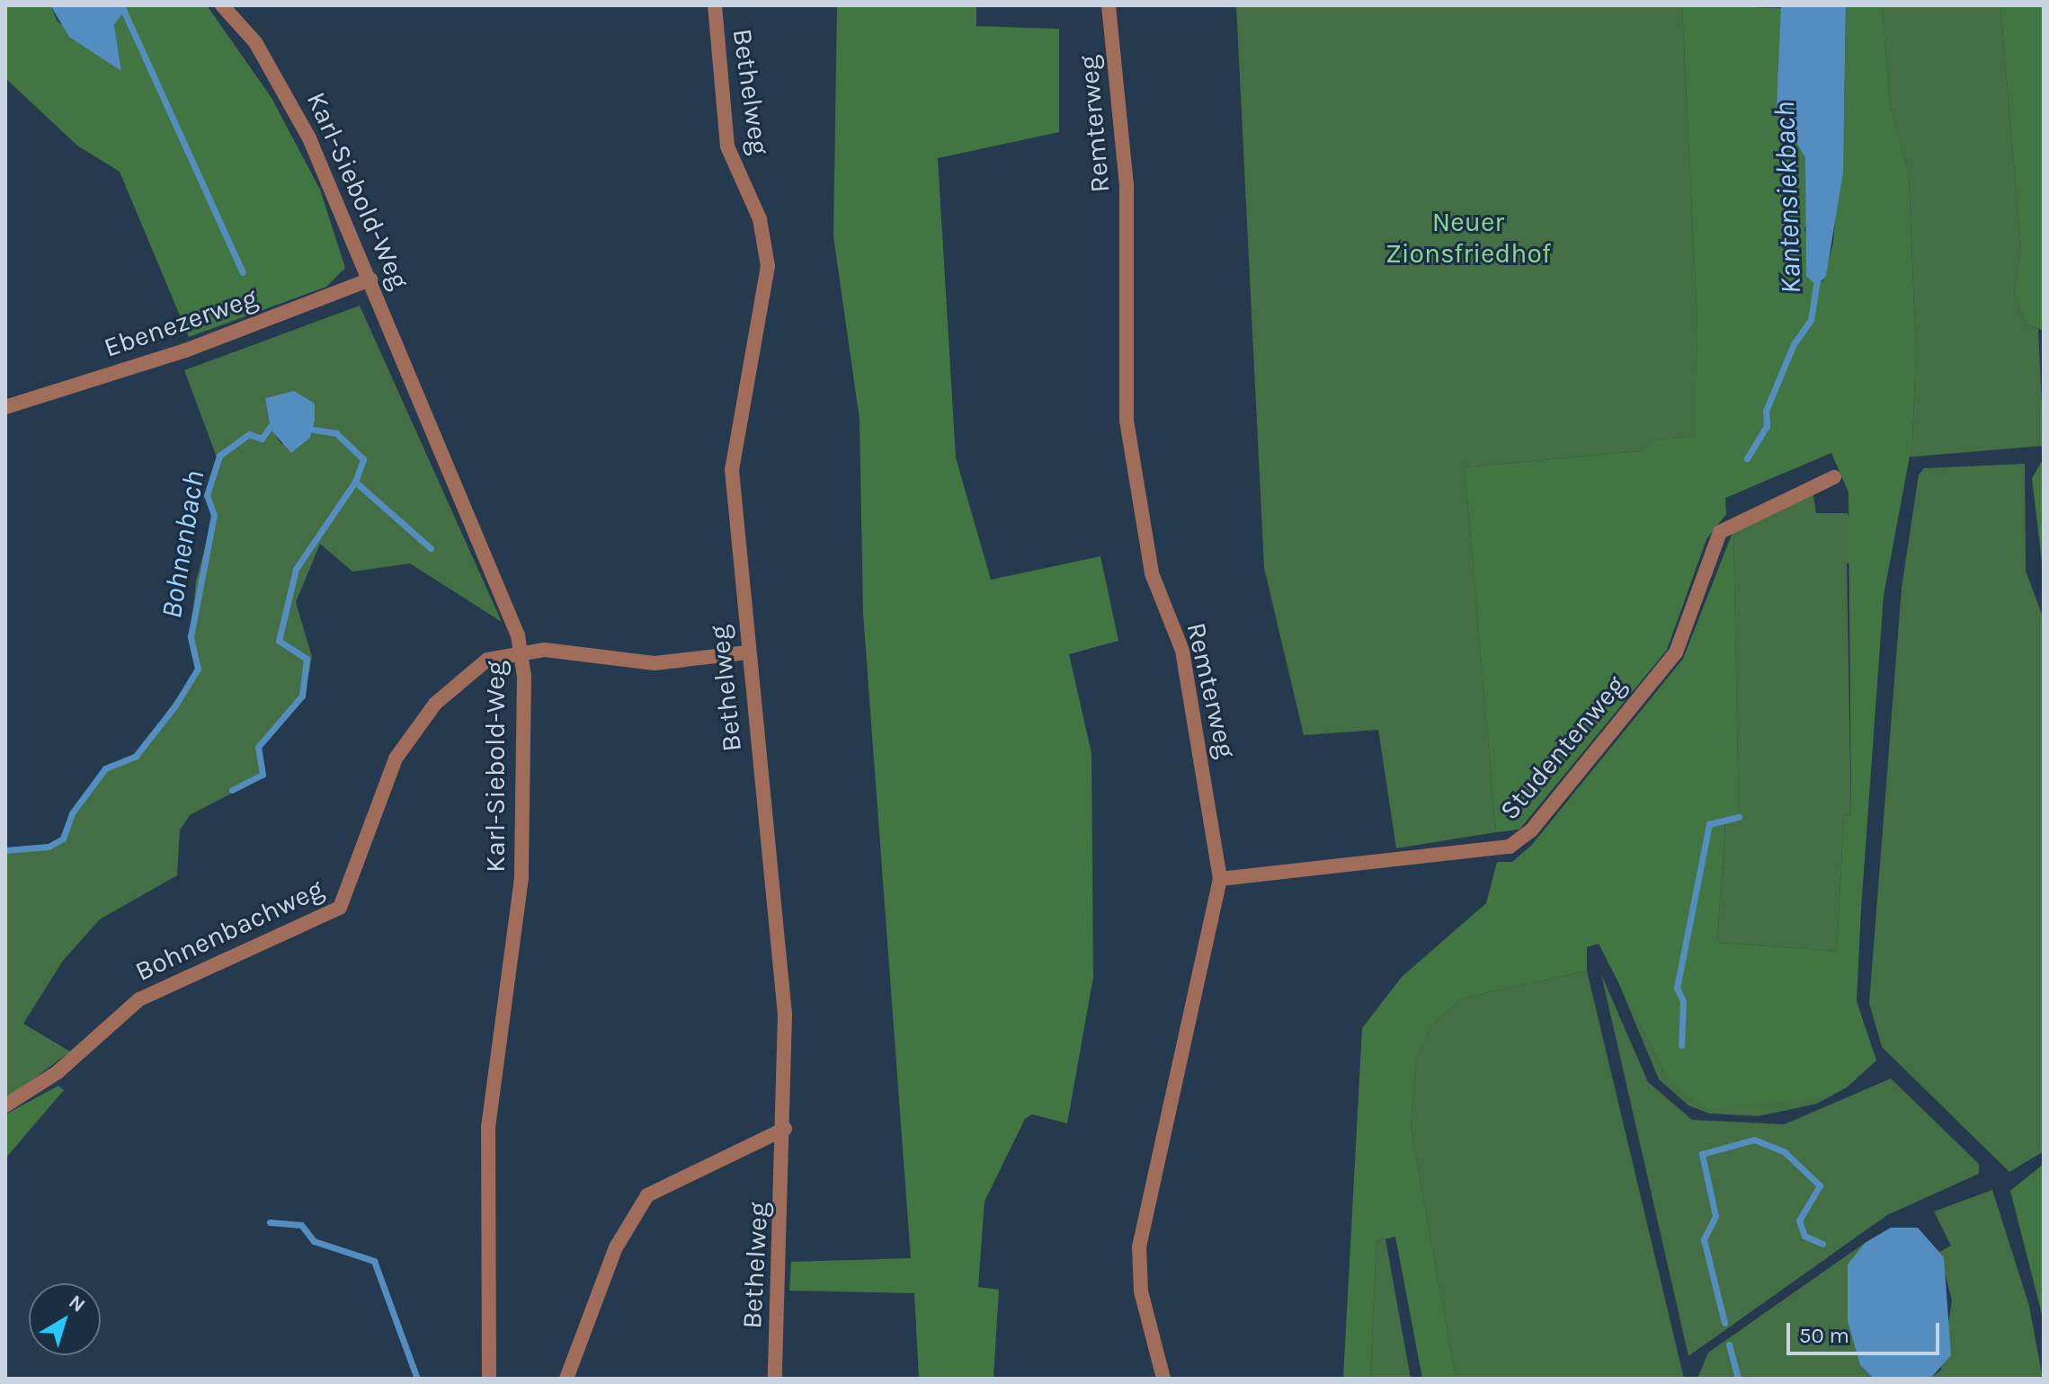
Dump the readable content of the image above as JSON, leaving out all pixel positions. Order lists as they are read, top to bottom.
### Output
{
  "streets": {
    "street": [
      "Bethelweg",
      "Remterweg",
      "Karl-Siebold-Weg",
      "Ebenezerweg",
      "Studentenweg",
      "Bohnenbachweg"
    ]
  },
  "crossings": [
    ["Bethelweg", "Bohnenbachweg"],
    ["Remterweg", "Studentenweg"],
    ["Karl-Siebold-Weg", "Ebenezerweg"],
    ["Karl-Siebold-Weg", "Bohnenbachweg"]
  ],
  "water": ["Kantensiekbach", "Bohnenbach"],
  "parks": ["Neuer Zionsfriedhof"],
  "scale_bar": "50 m",
  "north": "top right"
}
